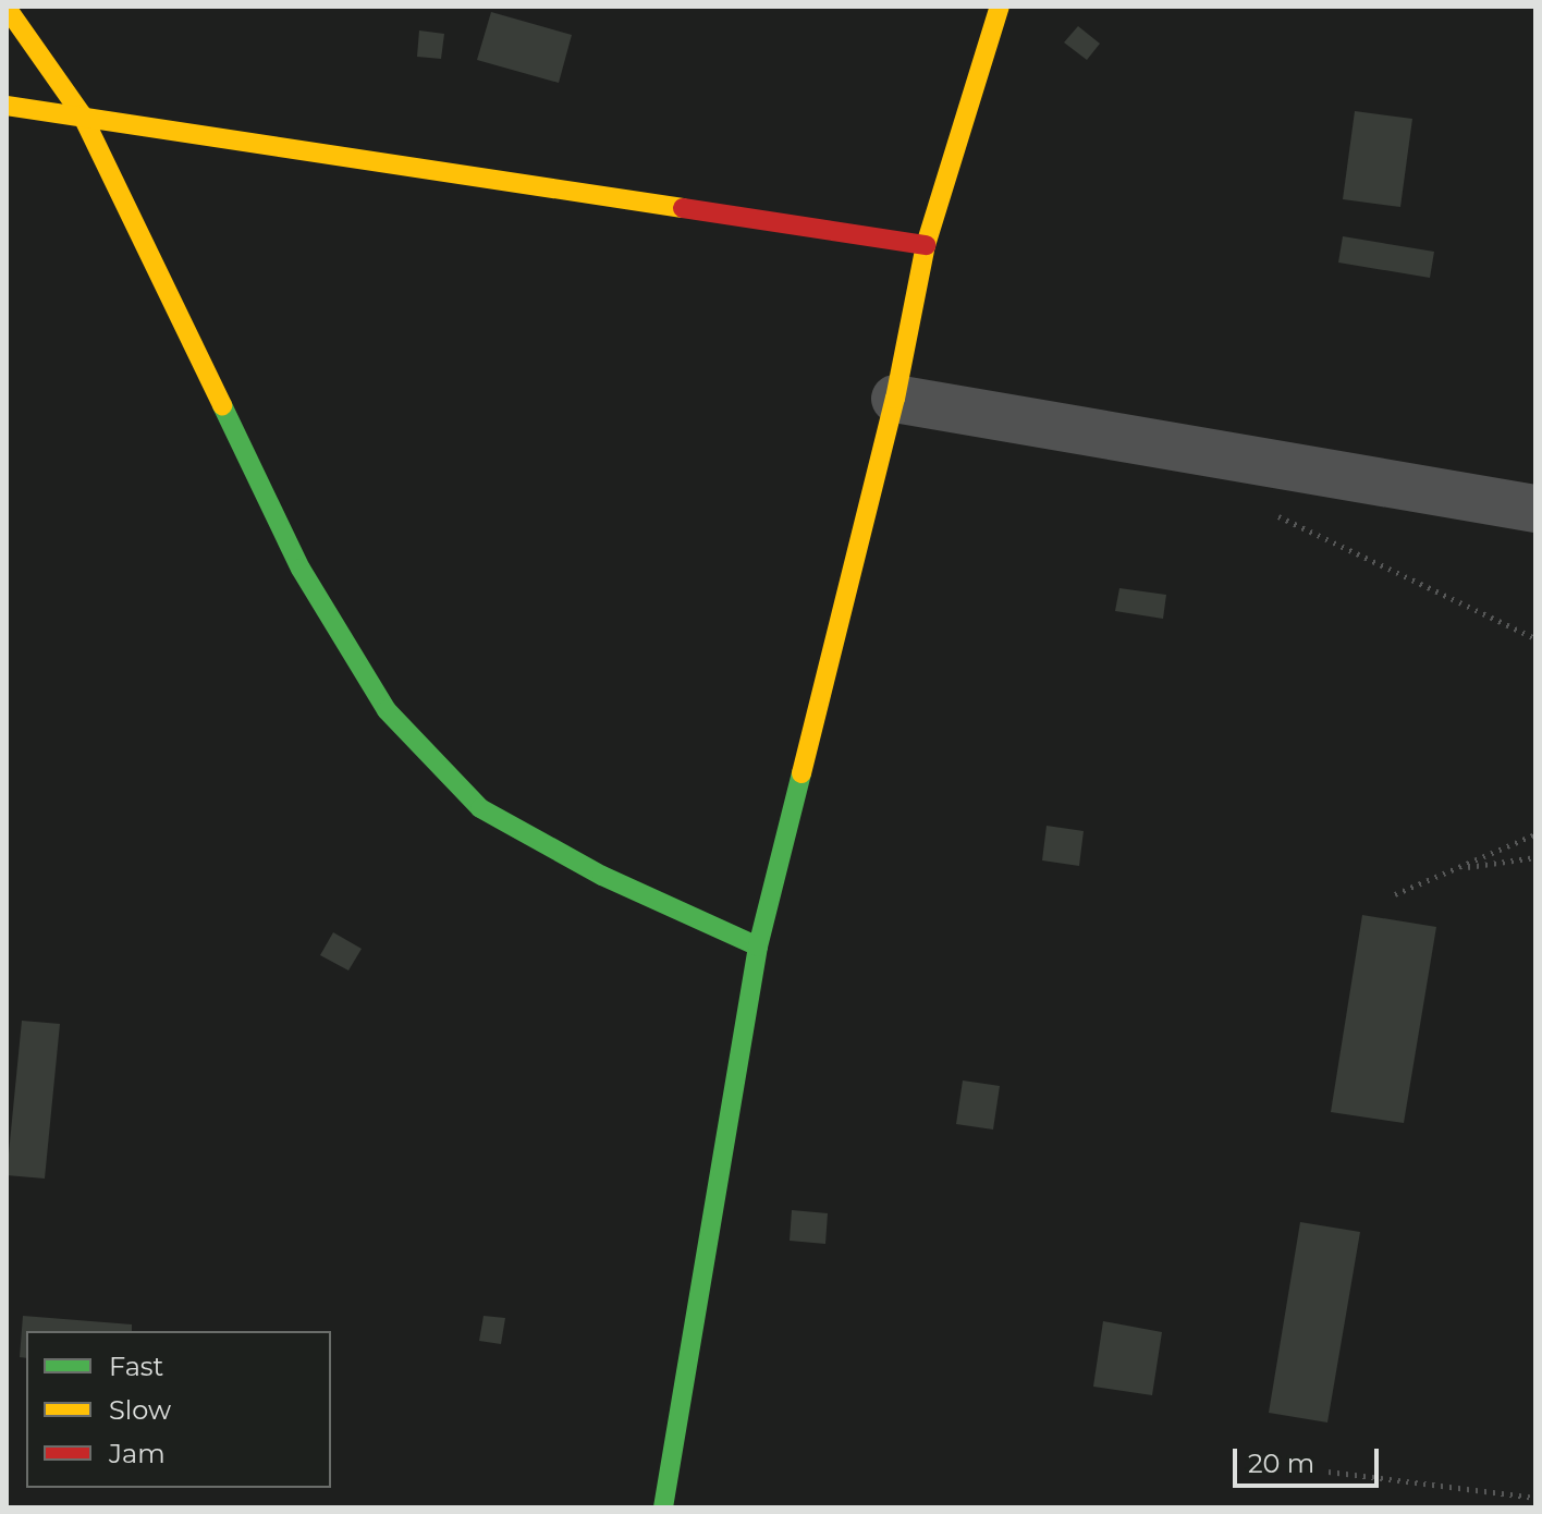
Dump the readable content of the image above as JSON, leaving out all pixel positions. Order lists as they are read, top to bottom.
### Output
{
  "legend": ["Fast", "Slow", "Jam"],
  "scale_bar": "20 m"
}
